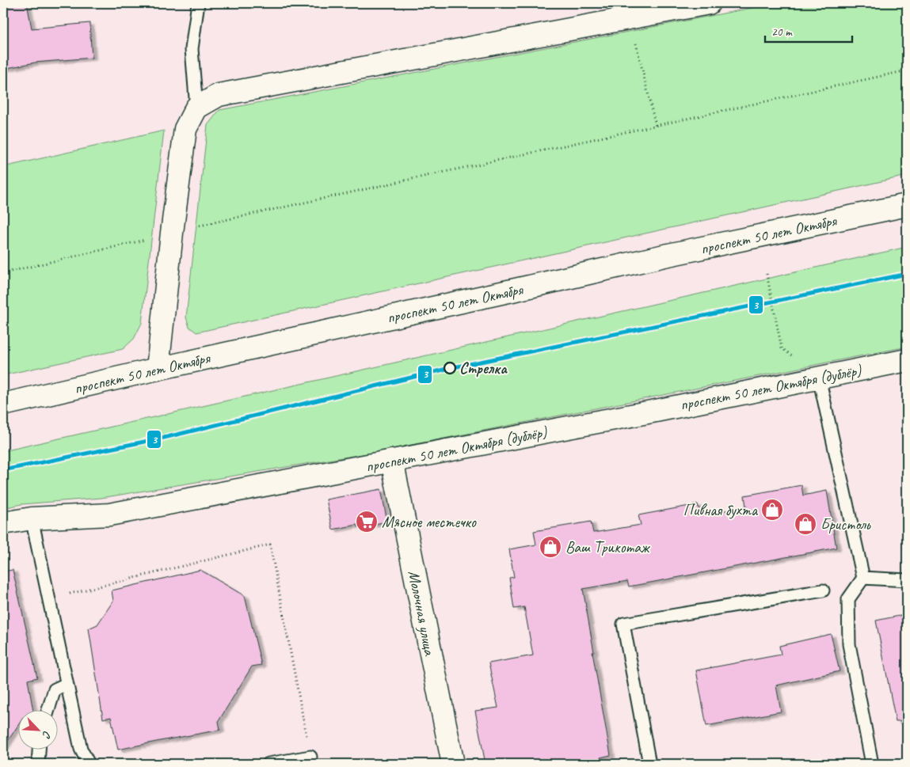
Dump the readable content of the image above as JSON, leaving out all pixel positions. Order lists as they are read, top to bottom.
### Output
{
  "streets": {
    "street": ["проспект 50 лет Октября", "проспект 50 лет Октября (дублёр)", "Молочная улица"]
  },
  "crossings": [
    ["проспект 50 лет Октября (дублёр)", "Молочная улица"]
  ],
  "places": {
    "other": ["Стрелка"],
    "shop": ["Пивная бухта", "Бристоль", "Ваш Трикотаж"],
    "supermarket": ["Мясное местечко"]
  },
  "lines": ["transit line 3"],
  "scale_bar": "20 m",
  "north": "bottom right"
}
